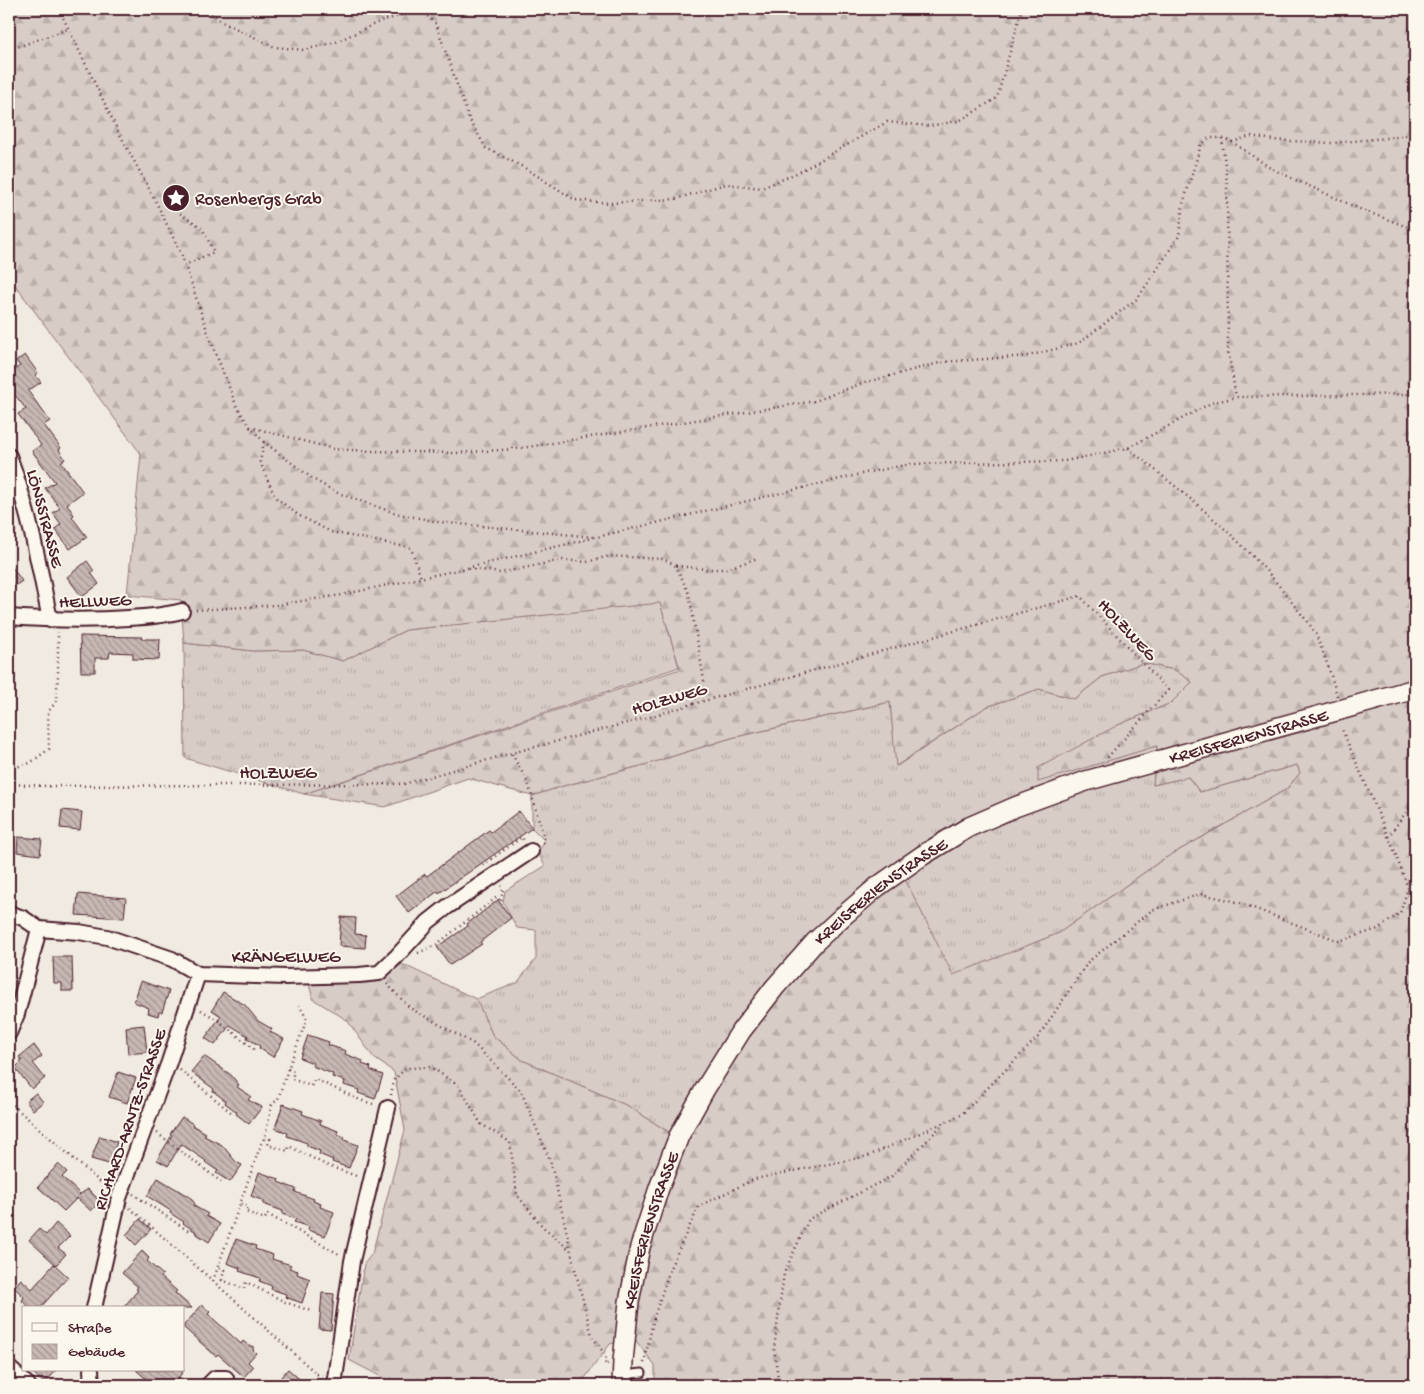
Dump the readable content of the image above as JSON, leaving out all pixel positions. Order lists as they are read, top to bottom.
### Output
{
  "streets": {
    "street": [
      "LÖNSSTRASSE",
      "HELLWEG",
      "KREISFERIENSTRASSE",
      "KRÄNGELWEG",
      "RICHARD-ARNTZ-STRASSE"
    ],
    "path": ["HOLZWEG"]
  },
  "crossings": [
    ["LÖNSSTRASSE", "HELLWEG"],
    ["KRÄNGELWEG", "RICHARD-ARNTZ-STRASSE"]
  ],
  "places": {
    "place": ["Rosenbergs Grab"]
  },
  "legend": ["Straße", "Gebäude"]
}
